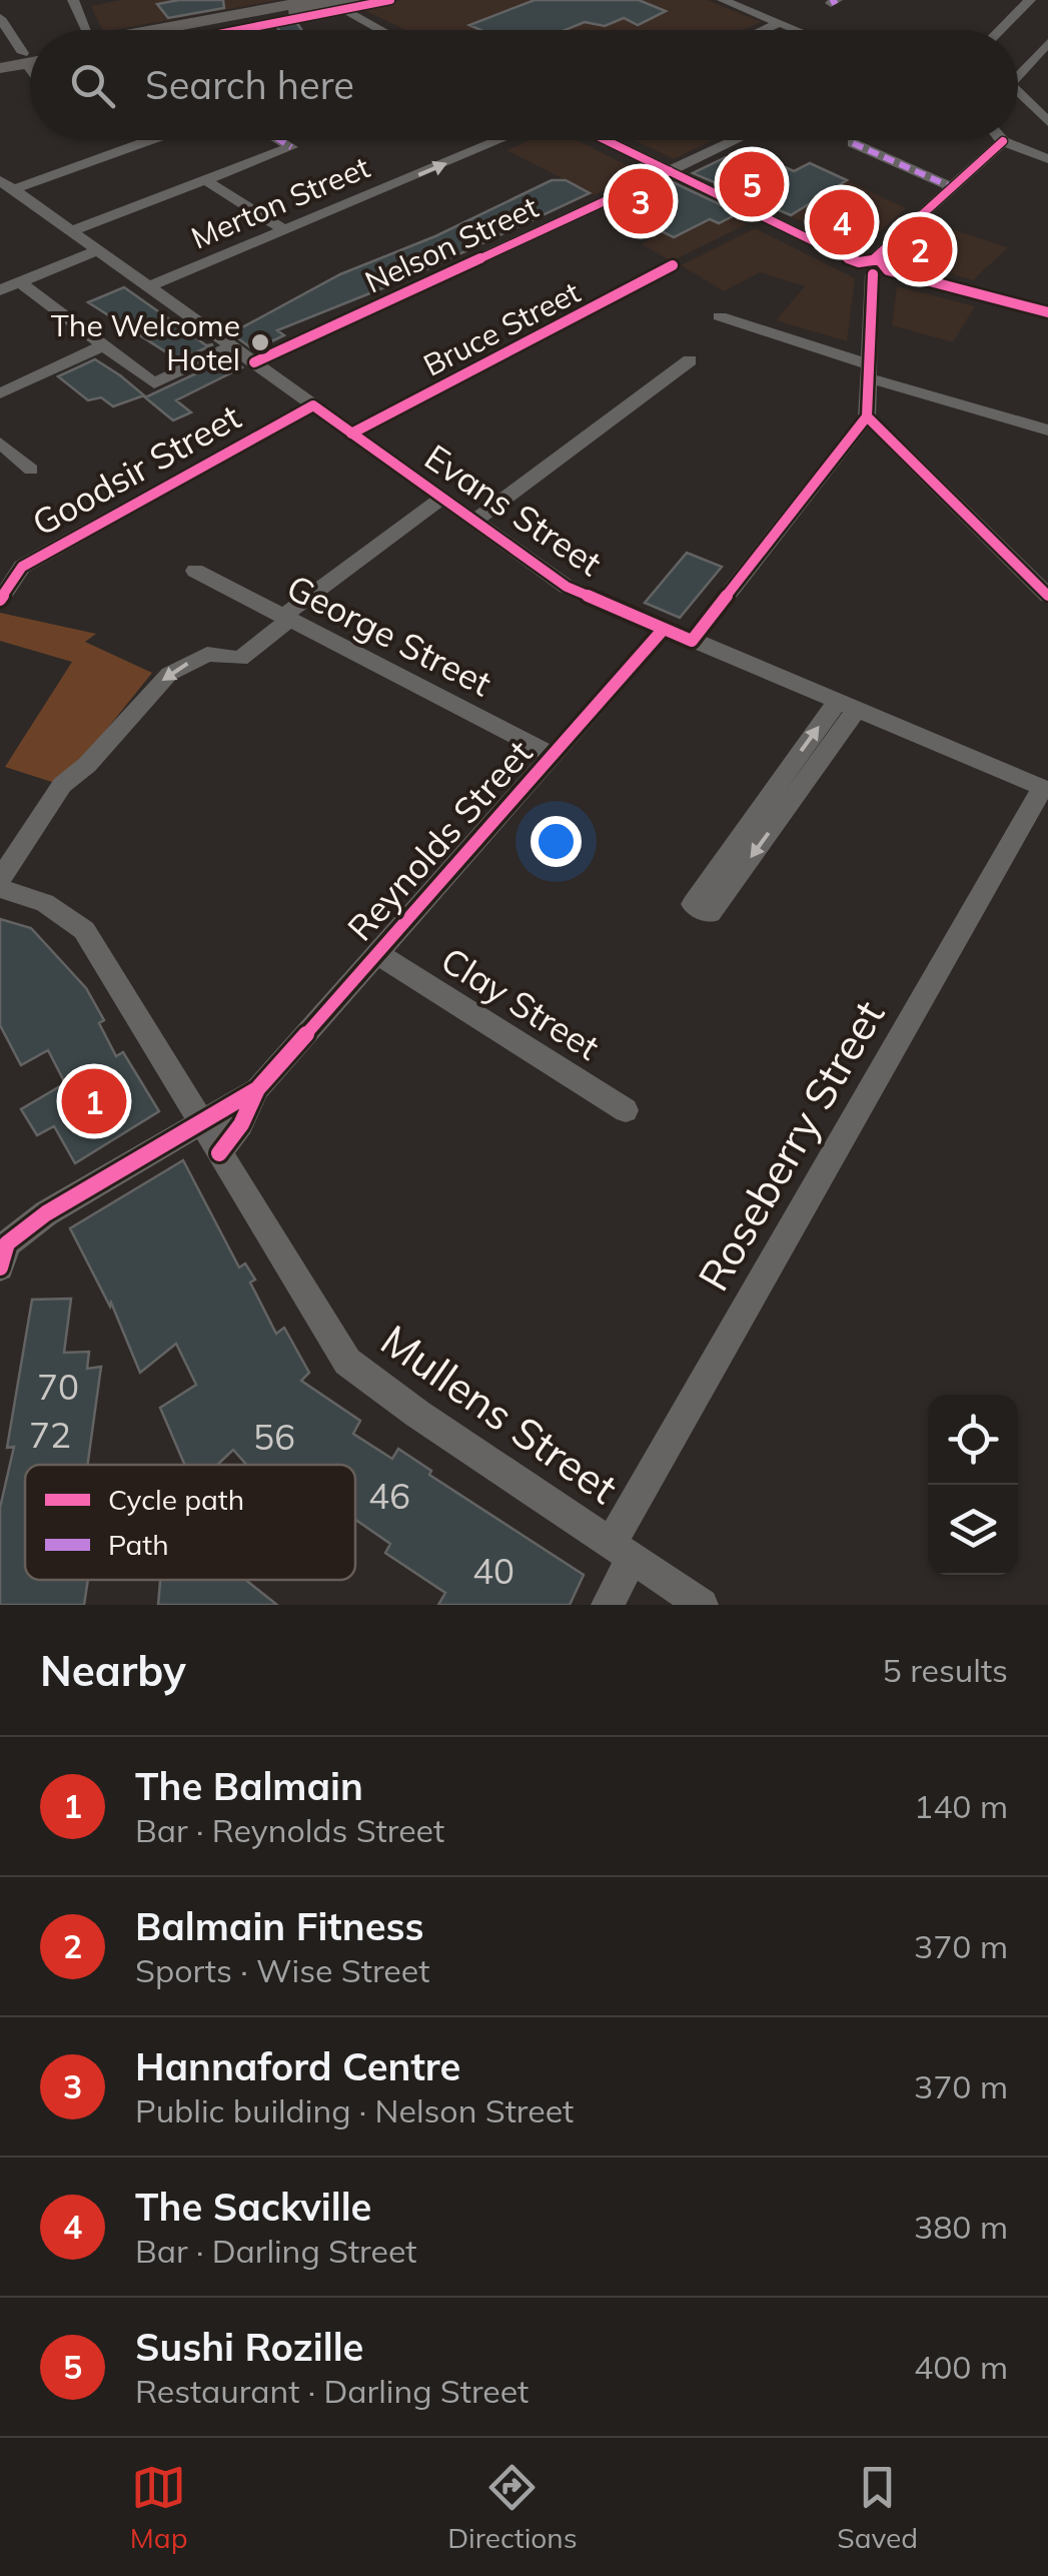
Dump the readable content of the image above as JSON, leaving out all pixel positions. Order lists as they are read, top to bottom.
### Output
{
  "streets": {
    "street": [
      "Merton Street",
      "Nelson Street",
      "Bruce Street",
      "Goodsir Street",
      "Evans Street",
      "George Street",
      "Reynolds Street",
      "Clay Street",
      "Roseberry Street",
      "Mullens Street"
    ]
  },
  "crossings": [
    ["Merton Street", "Evans Street"],
    ["Nelson Street", "Evans Street"],
    ["Bruce Street", "Evans Street"],
    ["Goodsir Street", "Evans Street"],
    ["Evans Street", "Reynolds Street"],
    ["Evans Street", "Roseberry Street"],
    ["George Street", "Reynolds Street"],
    ["Reynolds Street", "Clay Street"],
    ["Reynolds Street", "Mullens Street"],
    ["Roseberry Street", "Mullens Street"]
  ],
  "one_way": ["Merton Street"],
  "places": ["The Welcome Hotel"],
  "house_numbers": [
    "70",
    "72",
    "56",
    "46",
    "40"
  ],
  "legend": ["Cycle path", "Path"],
  "page": {
    "search": "Search here",
    "pins": [
      "5",
      "3",
      "4",
      "2",
      "1"
    ],
    "heading": ["Nearby", "5 results"],
    "list": [
      {
        "mark": "1",
        "name": "The Balmain",
        "note": "Bar · Reynolds Street",
        "value": "140 m"
      },
      {
        "mark": "2",
        "name": "Balmain Fitness",
        "note": "Sports · Wise Street",
        "value": "370 m"
      },
      {
        "mark": "3",
        "name": "Hannaford Centre",
        "note": "Public building · Nelson Street",
        "value": "370 m"
      },
      {
        "mark": "4",
        "name": "The Sackville",
        "note": "Bar · Darling Street",
        "value": "380 m"
      },
      {
        "mark": "5",
        "name": "Sushi Rozille",
        "note": "Restaurant · Darling Street",
        "value": "400 m"
      }
    ],
    "nav": ["Map", "Directions", "Saved"]
  }
}
